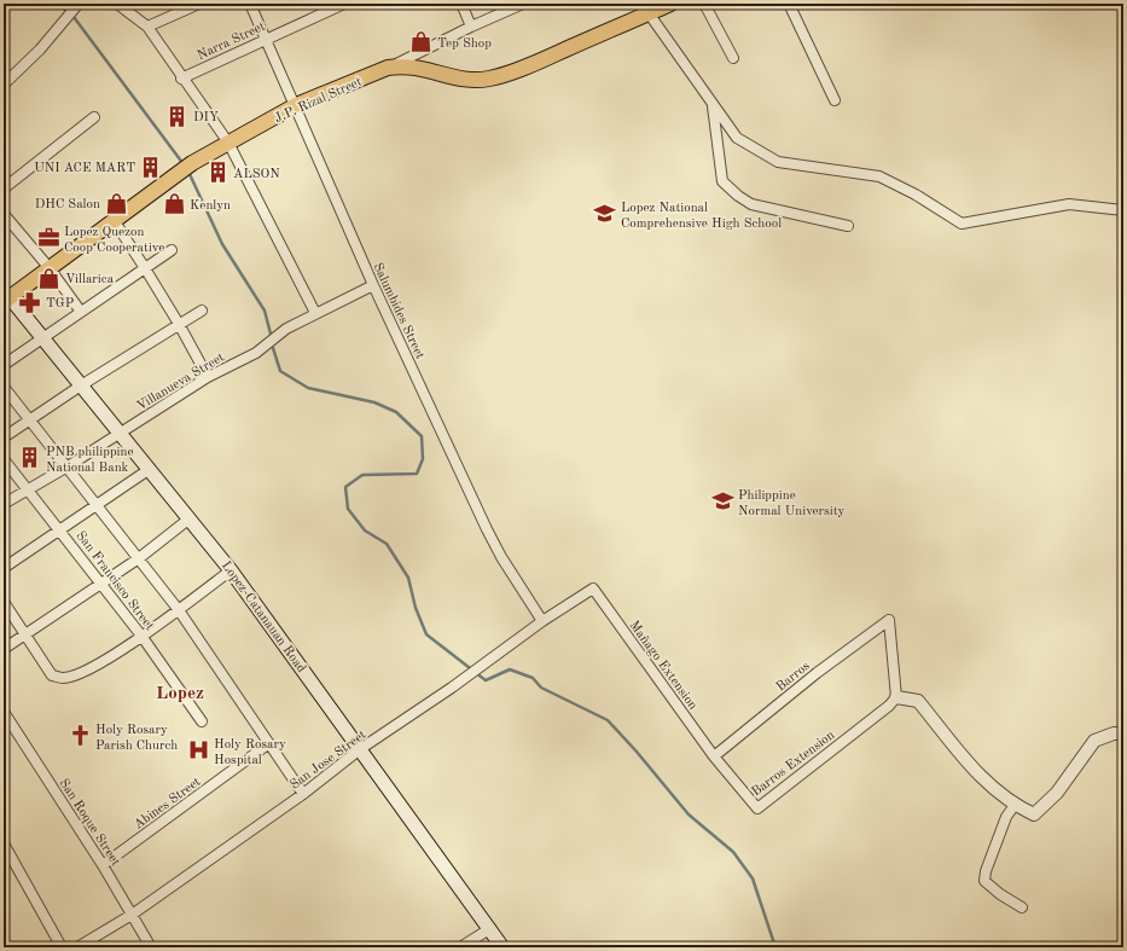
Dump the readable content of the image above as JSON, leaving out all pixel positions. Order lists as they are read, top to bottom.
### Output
{
  "streets": {
    "main road": ["J.P. Rizal Street", "Lopez-Catanauan Road"],
    "street": [
      "Narra Street",
      "Salumbides Street",
      "Villanueva Street",
      "San Francisco Street",
      "Mañago Extension",
      "Barros",
      "San Jose Street",
      "Barros Extension",
      "Abines Street",
      "San Roque Street"
    ]
  },
  "crossings": [
    ["Narra Street", "Salumbides Street"],
    ["J.P. Rizal Street", "Salumbides Street"],
    ["J.P. Rizal Street", "Lopez-Catanauan Road"],
    ["Salumbides Street", "Villanueva Street"],
    ["Salumbides Street", "San Jose Street"],
    ["Villanueva Street", "San Francisco Street"],
    ["Villanueva Street", "Lopez-Catanauan Road"],
    ["Lopez-Catanauan Road", "San Jose Street"],
    ["Mañago Extension", "Barros"],
    ["Mañago Extension", "San Jose Street"],
    ["Mañago Extension", "Barros Extension"],
    ["Barros", "Barros Extension"],
    ["San Jose Street", "San Roque Street"],
    ["Abines Street", "San Roque Street"]
  ],
  "districts": ["Lopez"],
  "places": {
    "shop": [
      "Tep Shop",
      "DHC Salon",
      "Kenlyn",
      "Villarica"
    ],
    "building": [
      "DIY",
      "UNI ACE MART",
      "ALSON",
      "PNB philippine National Bank"
    ],
    "school or university": ["Lopez National Comprehensive High School", "Philippine Normal University"],
    "office": ["Lopez Quezon Coop Cooperative"],
    "pharmacy": ["TGP"],
    "church": ["Holy Rosary Parish Church"],
    "hospital": ["Holy Rosary Hospital"]
  }
}
